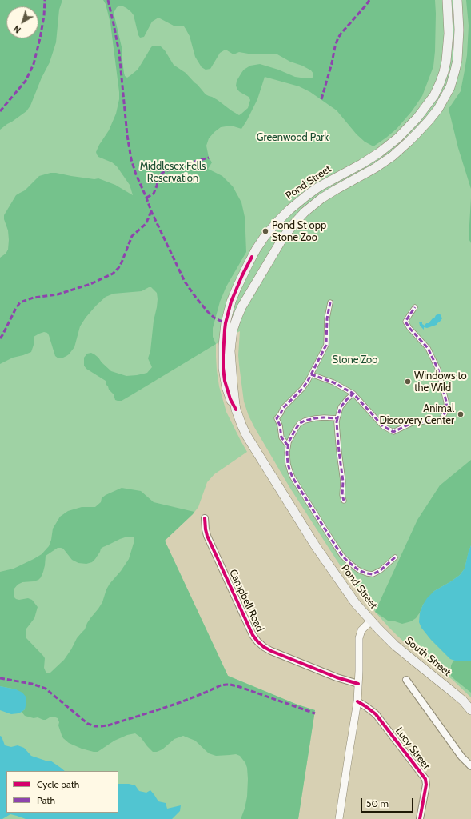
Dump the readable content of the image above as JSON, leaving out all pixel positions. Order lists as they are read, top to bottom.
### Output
{
  "streets": {
    "main road": ["Pond Street", "South Street"],
    "street": ["Campbell Road", "Lucy Street"]
  },
  "crossings": [
    ["Pond Street", "Campbell Road"],
    ["Pond Street", "South Street"],
    ["Pond Street", "Lucy Street"]
  ],
  "parks": ["Greenwood Park", "Middlesex Fells Reservation", "Stone Zoo"],
  "places": ["Pond St opp Stone Zoo", "Windows to the Wild", "Animal Discovery Center"],
  "legend": ["Cycle path", "Path"],
  "scale_bar": "50 m",
  "north": "bottom left"
}
